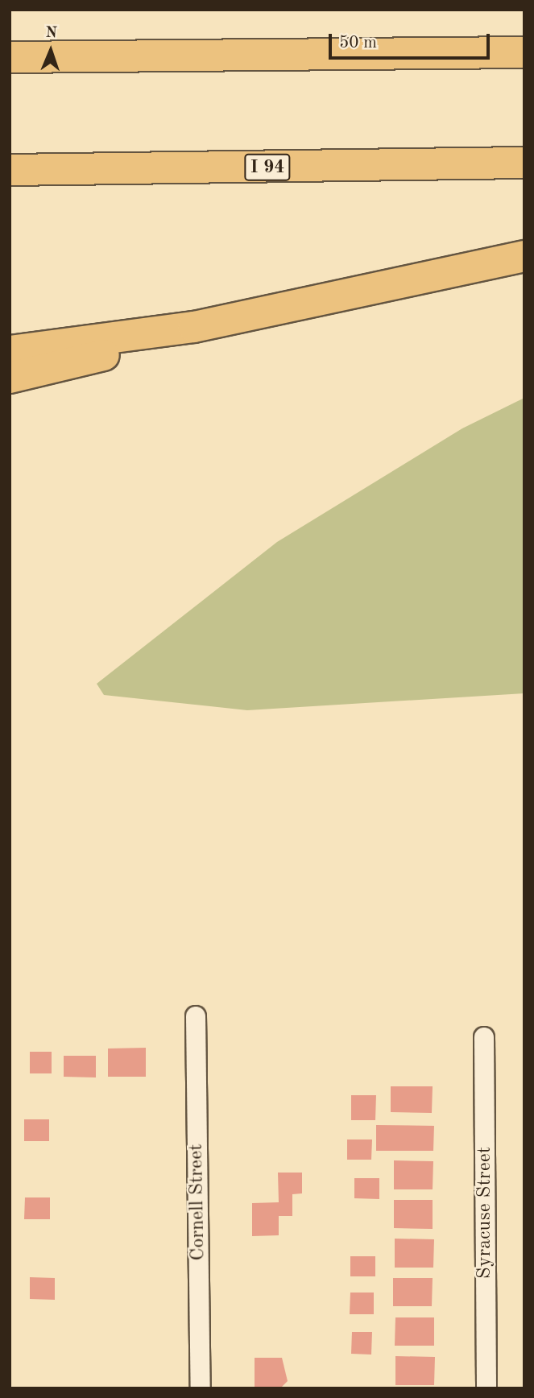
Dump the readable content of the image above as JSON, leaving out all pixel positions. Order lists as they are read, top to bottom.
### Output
{
  "streets": {
    "highway": ["I 94"],
    "street": ["Cornell Street", "Syracuse Street"]
  },
  "scale_bar": "50 m",
  "north": "top"
}
